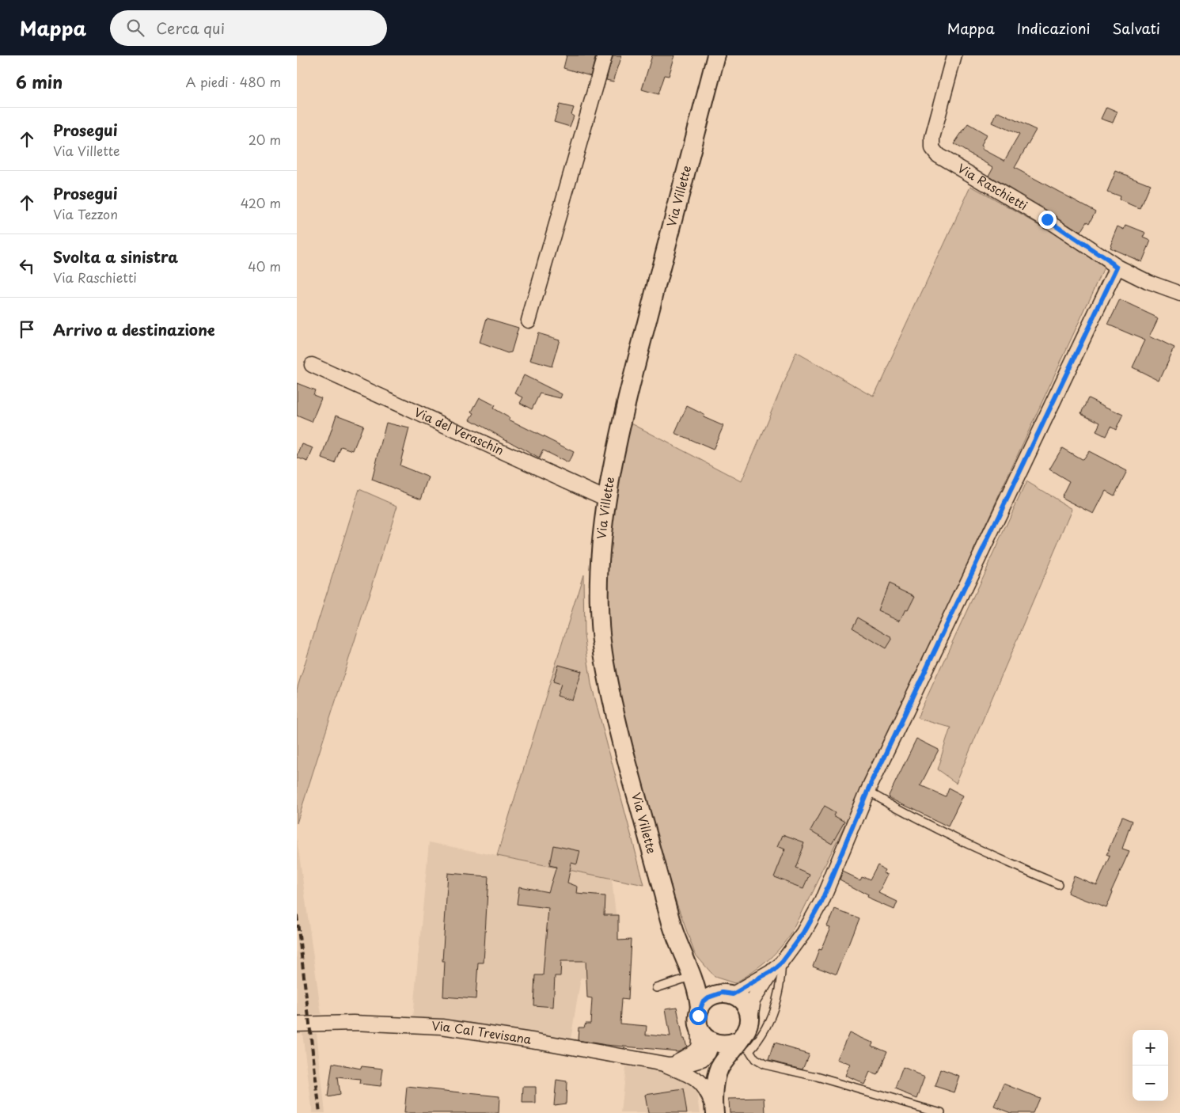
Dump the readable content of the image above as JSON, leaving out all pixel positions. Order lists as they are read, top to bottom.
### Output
{
  "streets": {
    "street": [
      "Via Raschietti",
      "Via Villette",
      "Via del Veraschin",
      "Via Cal Trevisana"
    ]
  },
  "crossings": [
    ["Via Villette", "Via del Veraschin"],
    ["Via Villette", "Via Cal Trevisana"]
  ],
  "page": {
    "header": "Mappa",
    "search": "Cerca qui",
    "nav": ["Mappa", "Indicazioni", "Salvati"],
    "heading": ["6 min", "A piedi · 480 m"],
    "list": [
      ["Prosegui", "Via Villette", "20 m"],
      ["Prosegui", "Via Tezzon", "420 m"],
      ["Svolta a sinistra", "Via Raschietti", "40 m"],
      "Arrivo a destinazione"
    ],
    "map_buttons": ["+", "−"]
  }
}
